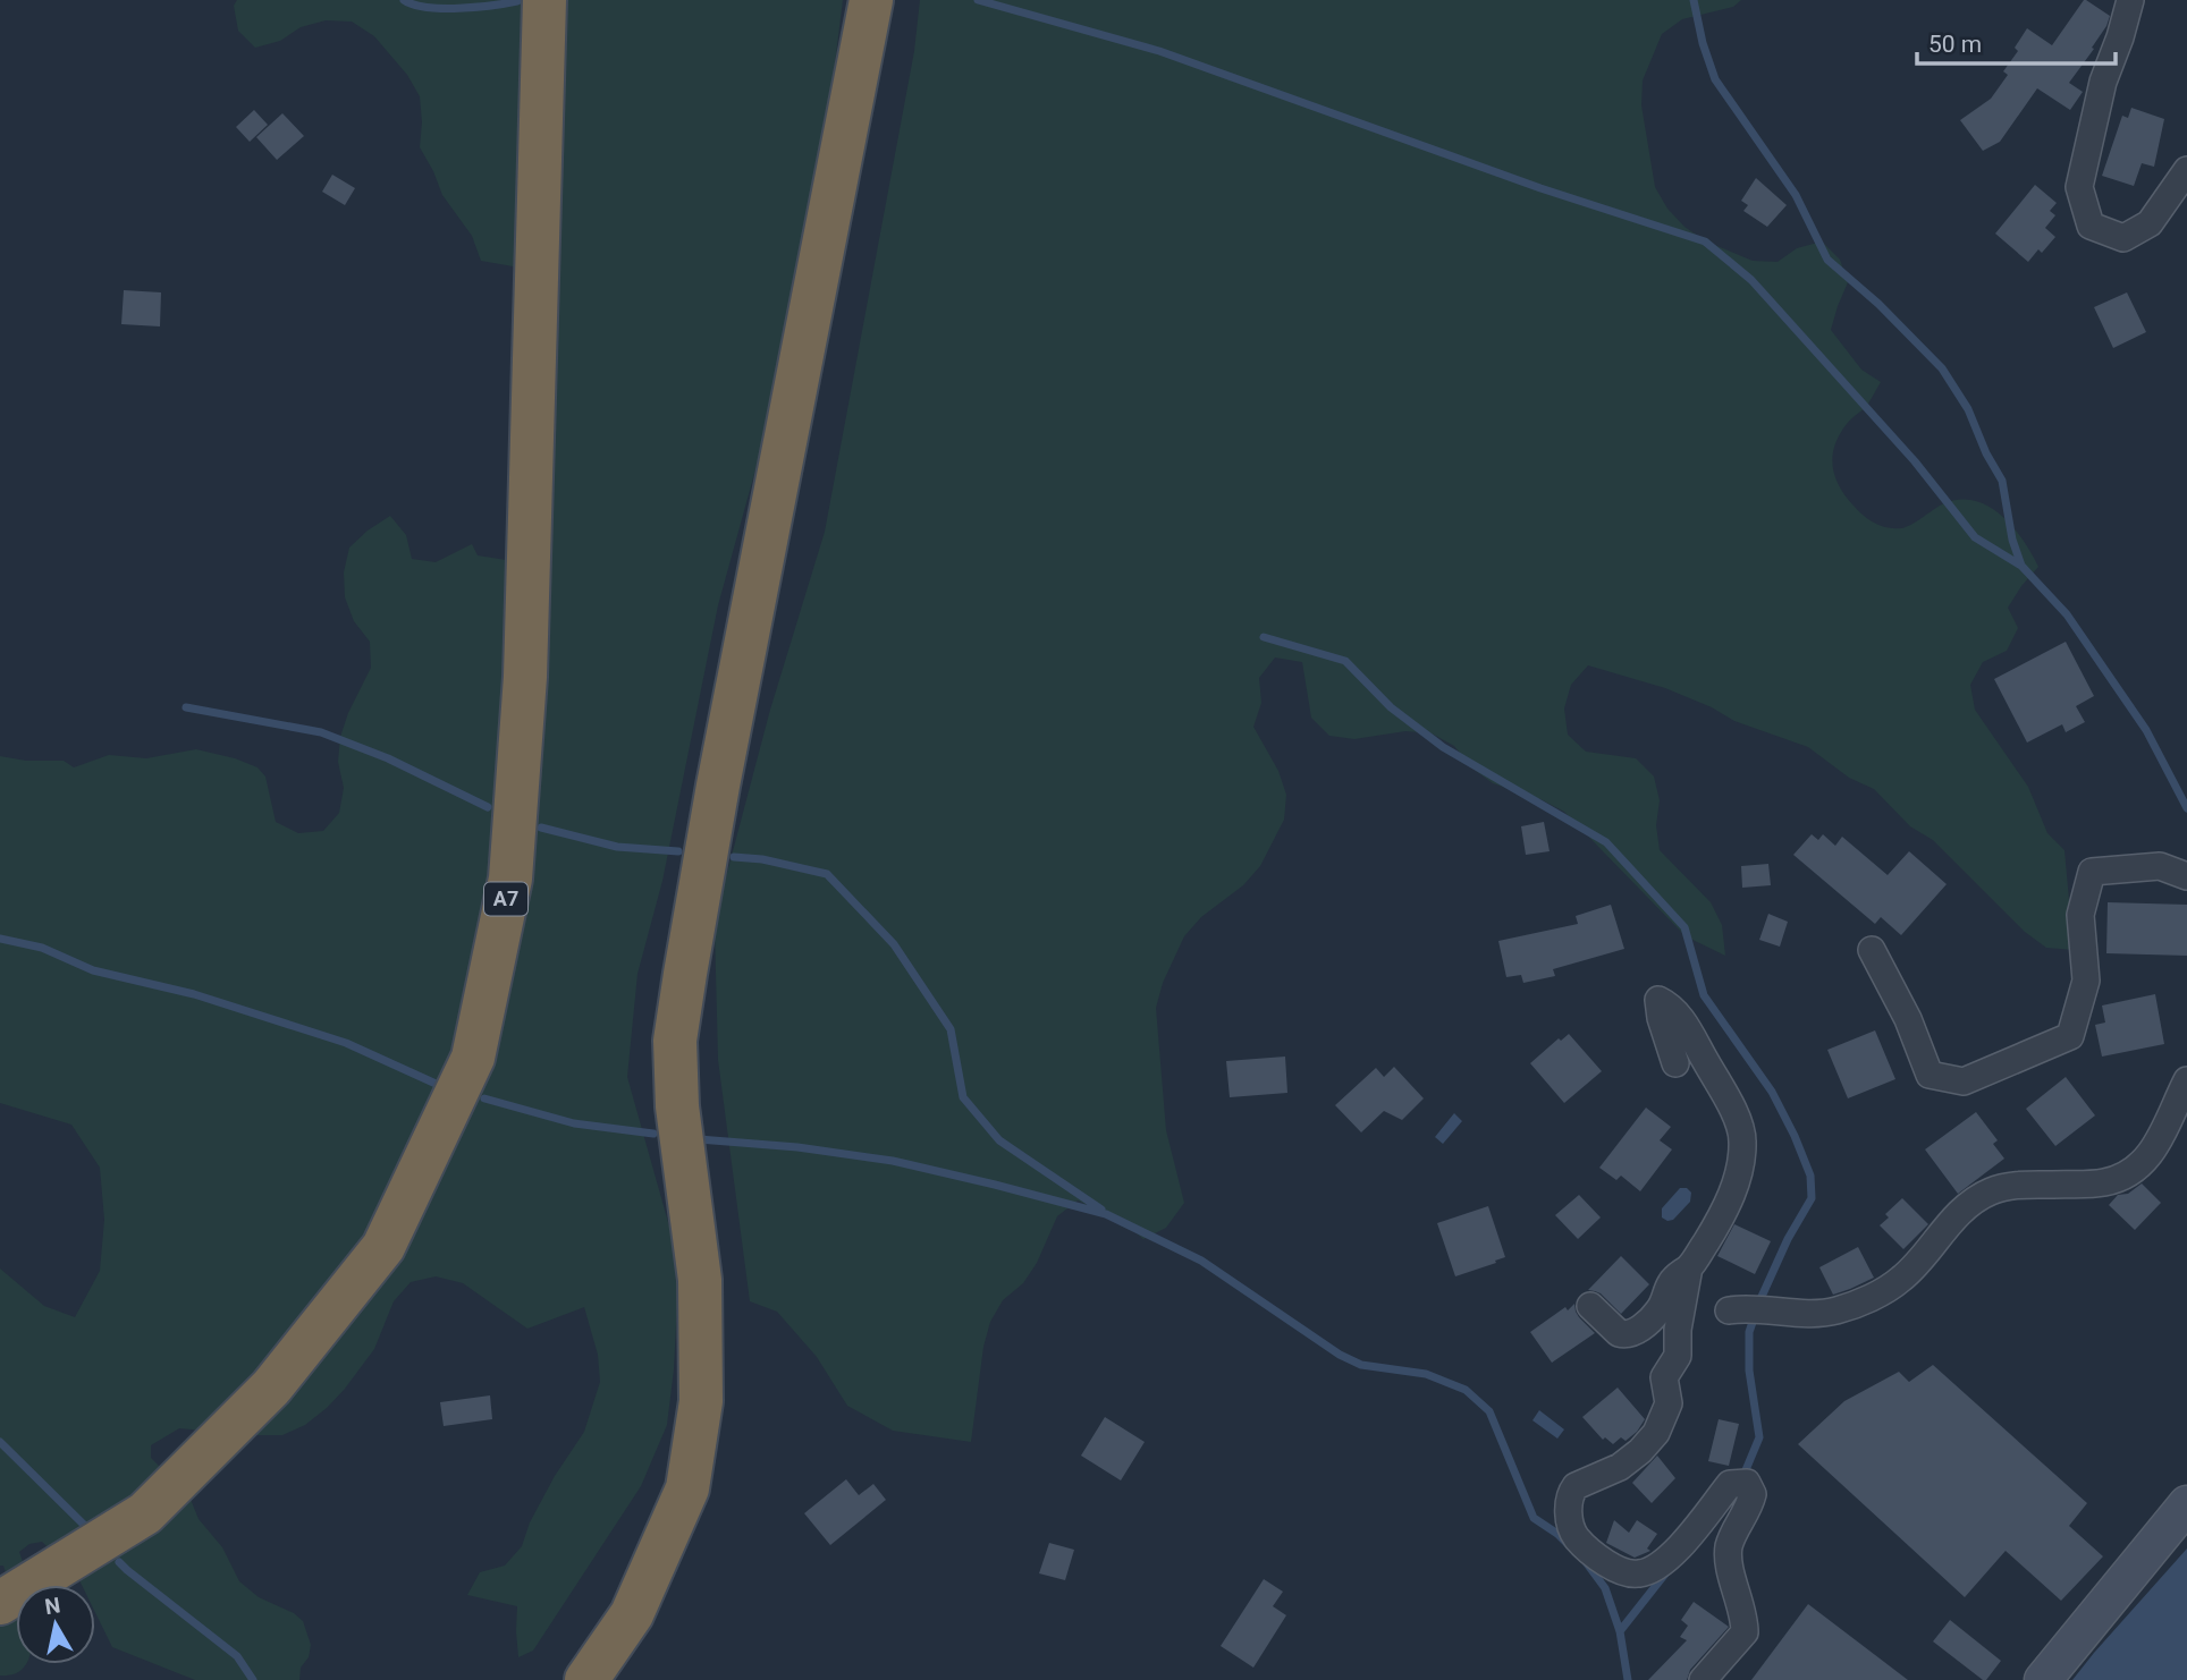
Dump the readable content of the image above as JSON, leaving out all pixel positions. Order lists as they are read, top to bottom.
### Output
{
  "streets": {
    "highway": ["A7"]
  },
  "scale_bar": "50 m",
  "north": "top"
}
